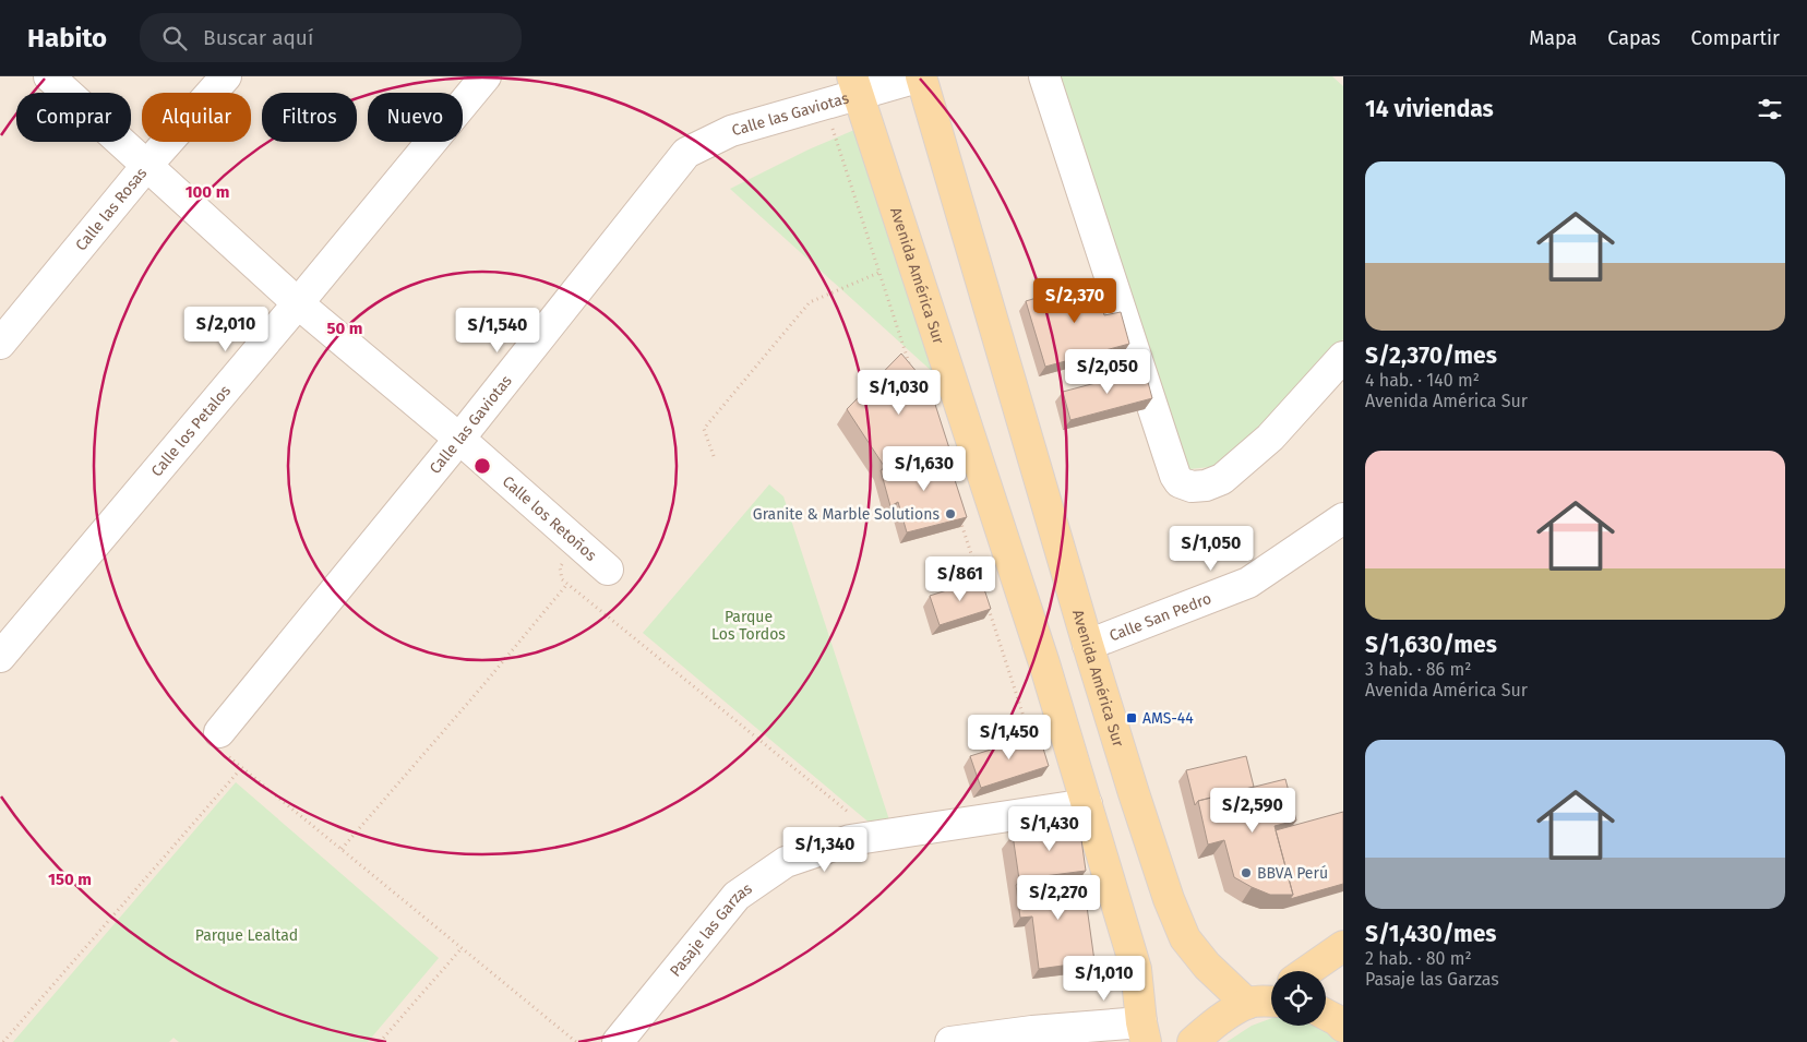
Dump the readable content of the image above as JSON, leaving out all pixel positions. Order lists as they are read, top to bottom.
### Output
{
  "streets": {
    "main road": ["Avenida América Sur"],
    "street": [
      "Calle las Gaviotas",
      "Calle las Rosas",
      "Calle los Petalos",
      "Calle los Retoños",
      "Calle San Pedro",
      "Pasaje las Garzas"
    ]
  },
  "crossings": [
    ["Calle las Gaviotas", "Avenida América Sur"],
    ["Calle las Gaviotas", "Calle los Retoños"],
    ["Calle las Rosas", "Calle los Retoños"],
    ["Avenida América Sur", "Calle San Pedro"],
    ["Avenida América Sur", "Pasaje las Garzas"],
    ["Calle los Petalos", "Calle los Retoños"]
  ],
  "parks": ["Parque Los Tordos", "Parque Lealtad"],
  "places": {
    "other": ["Granite & Marble Solutions", "BBVA Perú"],
    "transit": ["AMS-44"]
  },
  "page": {
    "header": "Habito",
    "search": "Buscar aquí",
    "nav": ["Mapa", "Capas", "Compartir"],
    "heading": "14 viviendas",
    "chip": [
      "Comprar",
      "Alquilar",
      "Filtros",
      "Nuevo"
    ],
    "list": [
      {
        "name": "S/2,370/mes",
        "note": "4 hab. · 140 m² · Avenida América Sur"
      },
      {
        "name": "S/1,630/mes",
        "note": "3 hab. · 86 m² · Avenida América Sur"
      },
      {
        "name": "S/1,430/mes",
        "note": "2 hab. · 80 m² · Pasaje las Garzas"
      }
    ],
    "price": [
      "S/2,370",
      "S/2,010",
      "S/1,540",
      "S/2,050",
      "S/1,030",
      "S/1,630",
      "S/1,050",
      "S/861",
      "S/1,450",
      "S/2,590",
      "S/1,430",
      "S/1,340",
      "S/2,270",
      "S/1,010"
    ]
  },
  "rings": ["100 m", "50 m", "150 m"]
}
